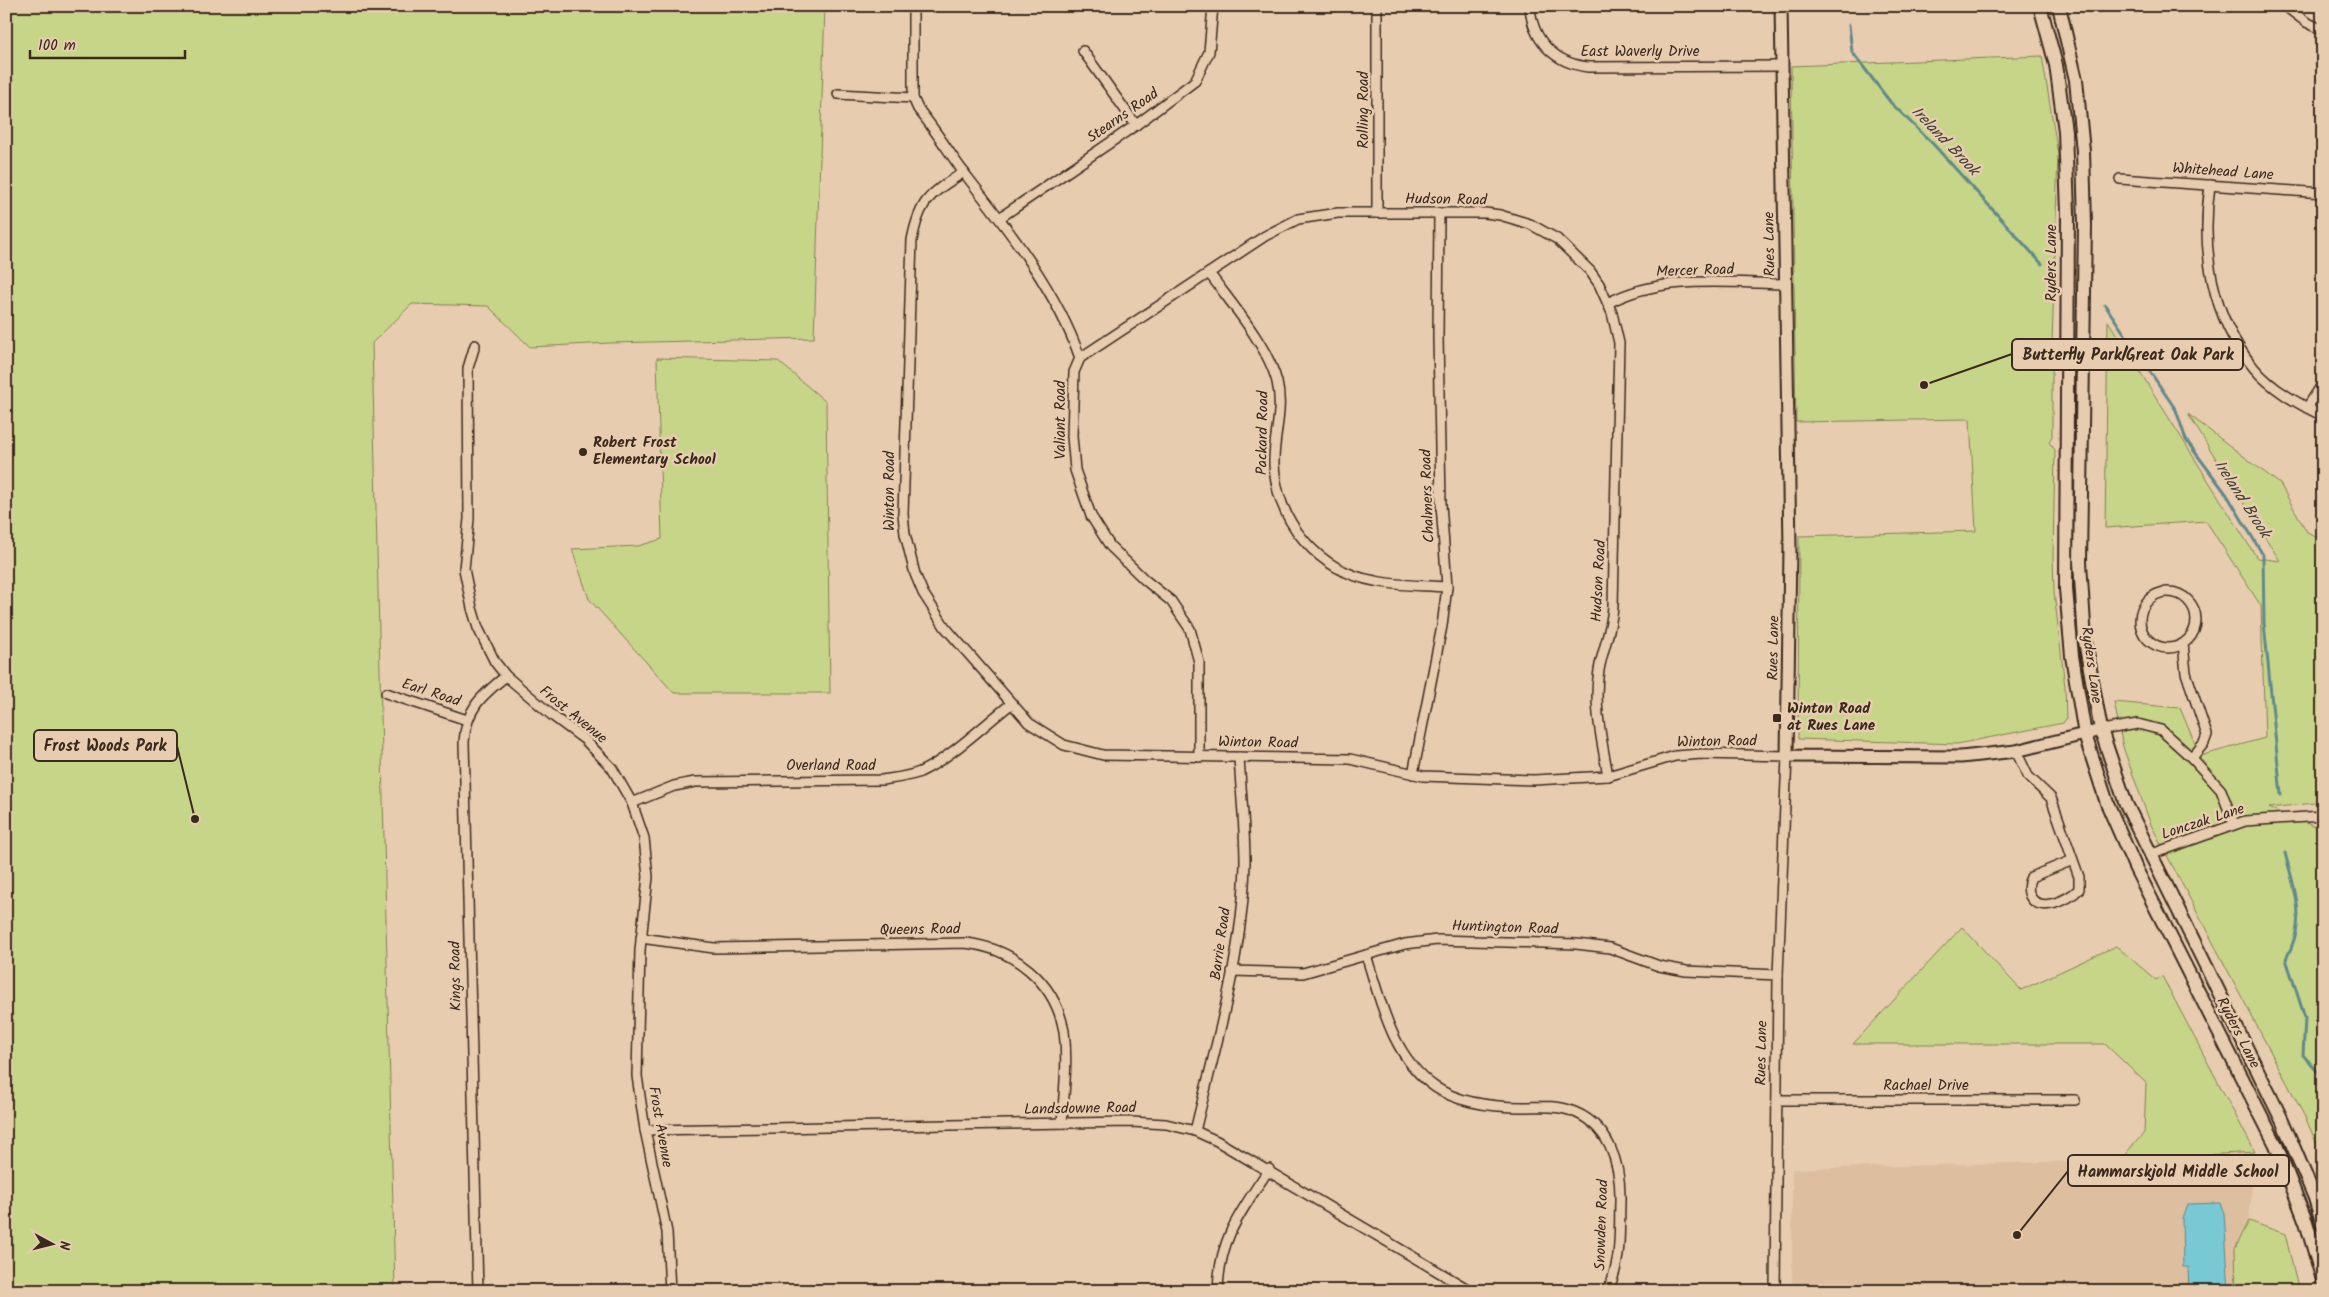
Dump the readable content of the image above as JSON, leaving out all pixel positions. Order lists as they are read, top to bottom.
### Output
{
  "streets": {
    "main road": ["Ryders Lane"],
    "street": [
      "East Waverly Drive",
      "Rolling Road",
      "Stearns Road",
      "Whitehead Lane",
      "Hudson Road",
      "Rues Lane",
      "Mercer Road",
      "Valiant Road",
      "Packard Road",
      "Winton Road",
      "Chalmers Road",
      "Earl Road",
      "Frost Avenue",
      "Overland Road",
      "Lonczak Lane",
      "Huntington Road",
      "Queens Road",
      "Barrie Road",
      "Kings Road",
      "Rachael Drive",
      "Landsdowne Road",
      "Snowden Road"
    ]
  },
  "crossings": [
    ["East Waverly Drive", "Rues Lane"],
    ["Rolling Road", "Hudson Road"],
    ["Hudson Road", "Mercer Road"],
    ["Hudson Road", "Valiant Road"],
    ["Hudson Road", "Packard Road"],
    ["Hudson Road", "Winton Road"],
    ["Hudson Road", "Chalmers Road"],
    ["Rues Lane", "Mercer Road"],
    ["Rues Lane", "Winton Road"],
    ["Rues Lane", "Huntington Road"],
    ["Rues Lane", "Rachael Drive"],
    ["Ryders Lane", "Winton Road"],
    ["Ryders Lane", "Lonczak Lane"],
    ["Valiant Road", "Winton Road"],
    ["Packard Road", "Chalmers Road"],
    ["Winton Road", "Chalmers Road"],
    ["Winton Road", "Overland Road"],
    ["Winton Road", "Barrie Road"],
    ["Earl Road", "Kings Road"],
    ["Frost Avenue", "Overland Road"],
    ["Frost Avenue", "Queens Road"],
    ["Frost Avenue", "Kings Road"],
    ["Frost Avenue", "Landsdowne Road"],
    ["Huntington Road", "Barrie Road"],
    ["Huntington Road", "Snowden Road"],
    ["Queens Road", "Landsdowne Road"],
    ["Barrie Road", "Landsdowne Road"]
  ],
  "water": ["Ireland Brook"],
  "places": {
    "other": [
      "Butterfly Park/Great Oak Park",
      "Robert Frost Elementary School",
      "Frost Woods Park",
      "Hammarskjold Middle School"
    ],
    "transit": ["Winton Road at Rues Lane"]
  },
  "scale_bar": "100 m",
  "north": "right"
}
